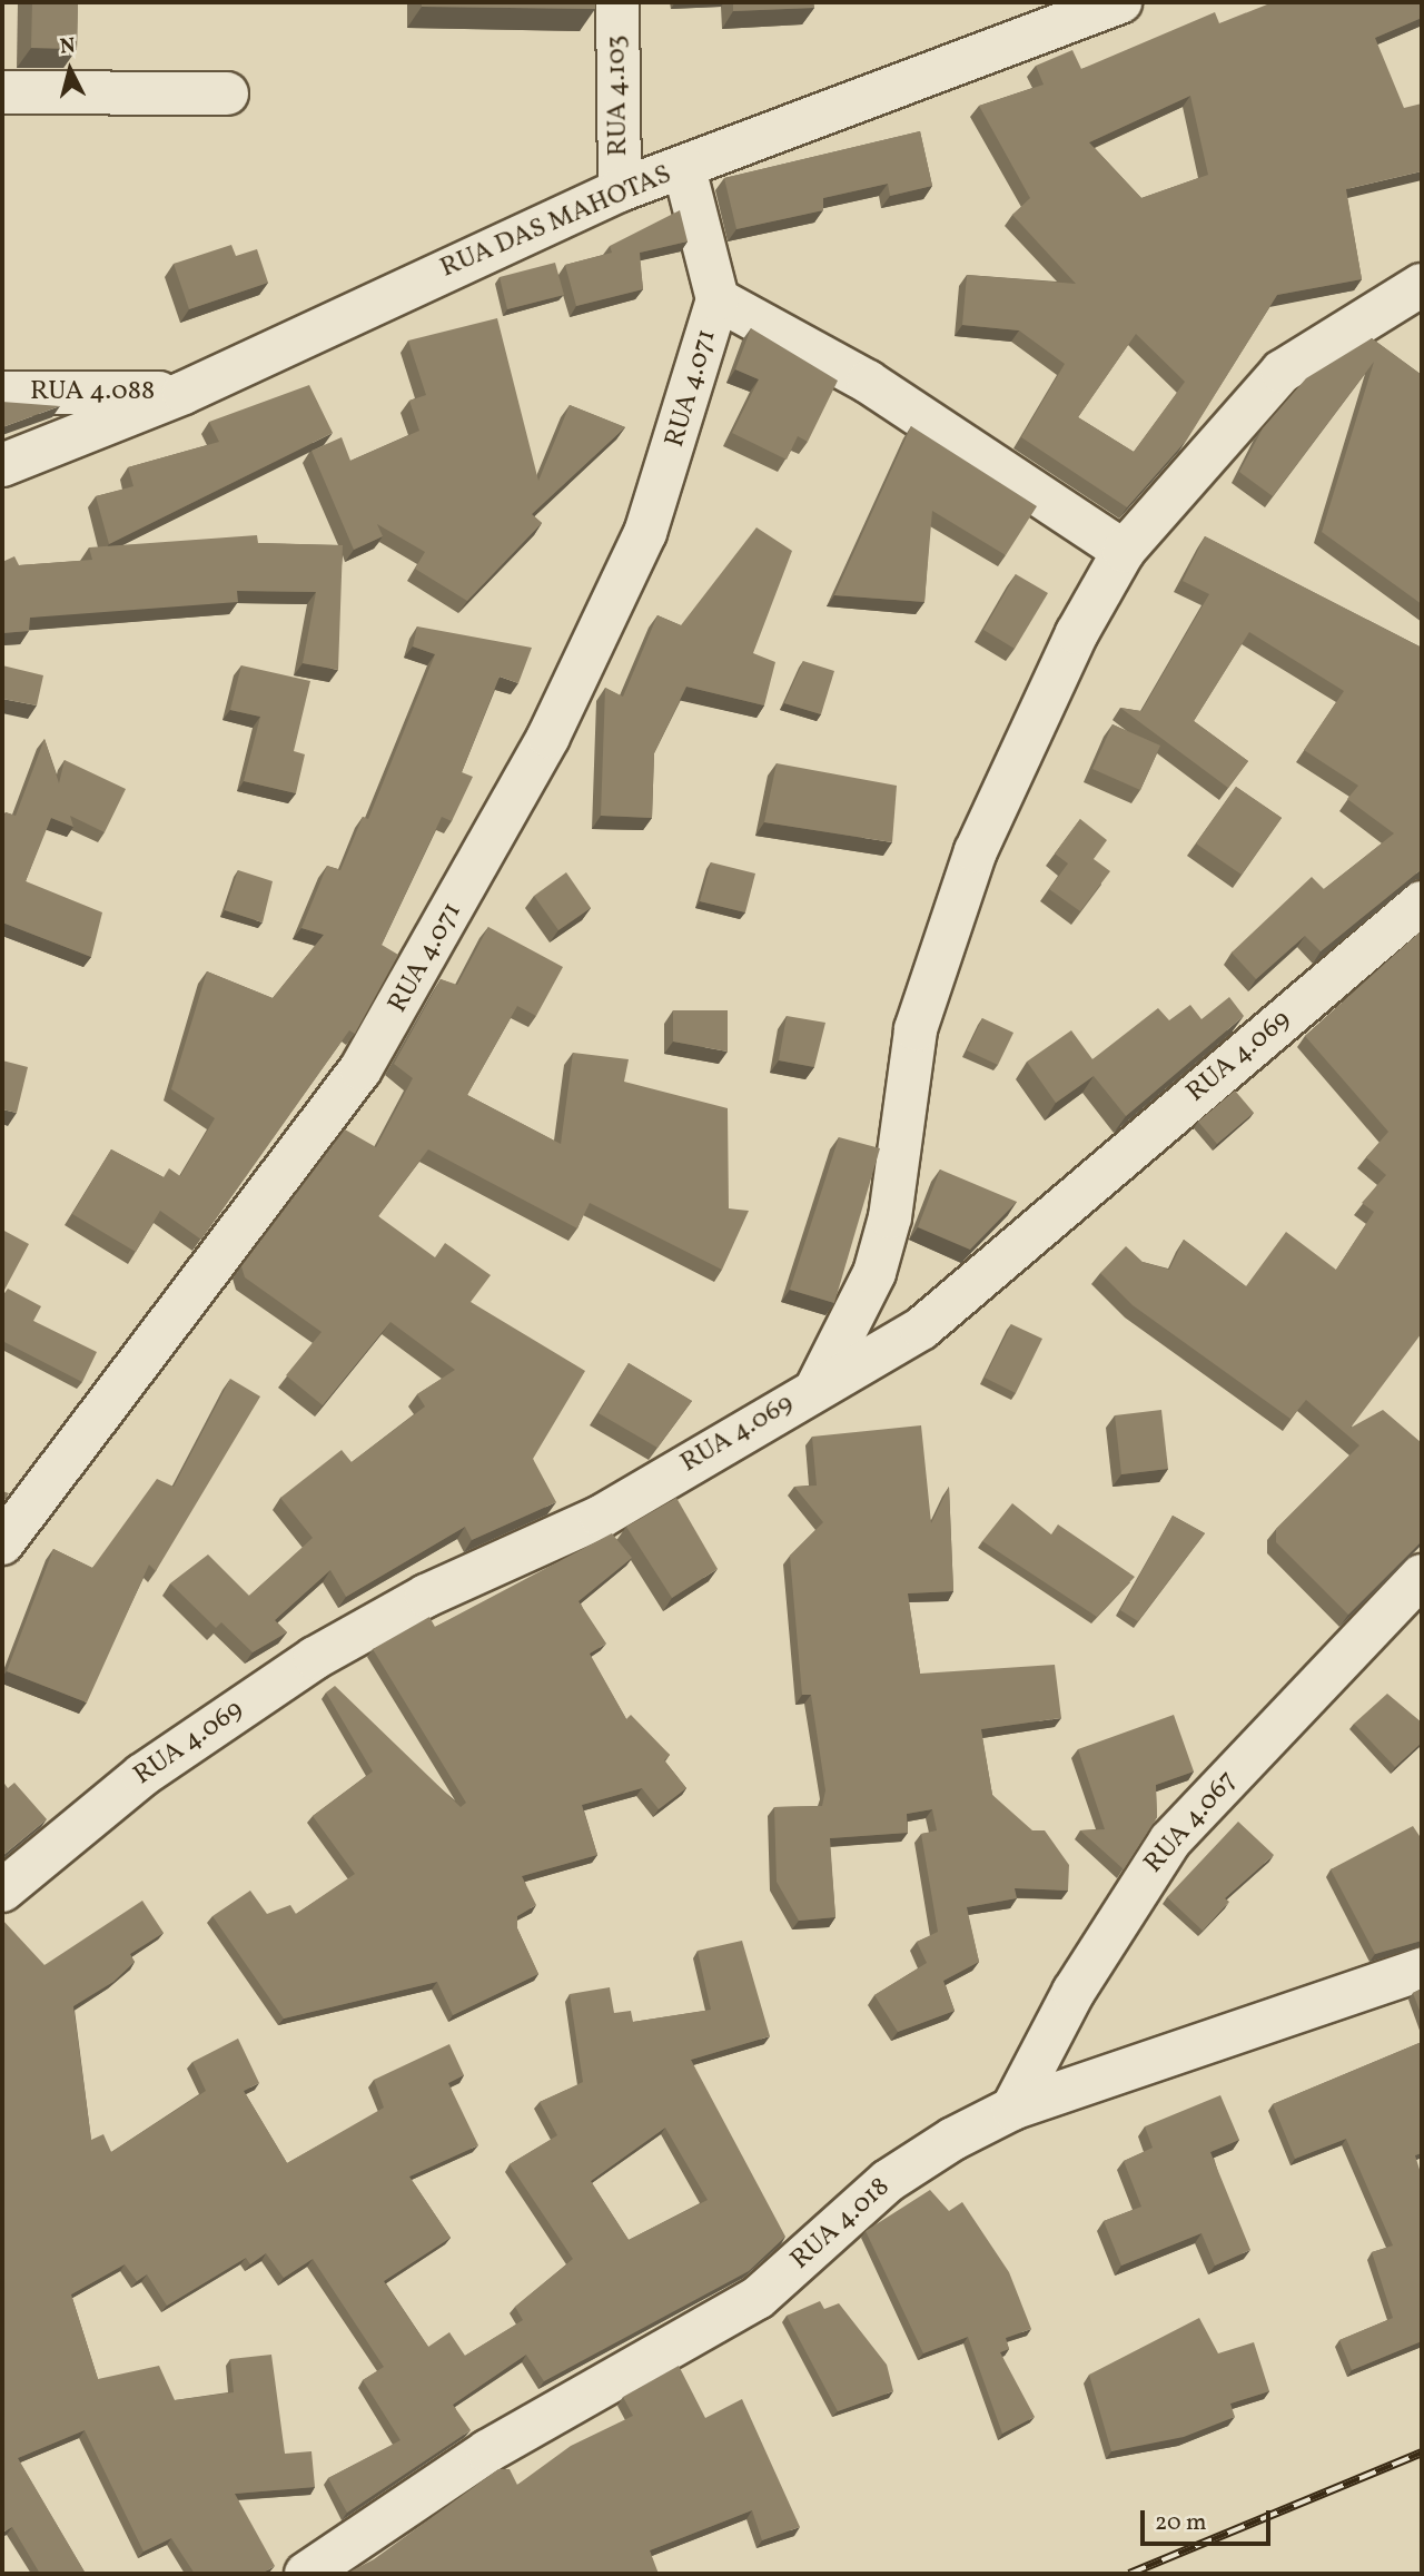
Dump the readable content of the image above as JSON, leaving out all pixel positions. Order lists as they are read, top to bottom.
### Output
{
  "streets": {
    "street": [
      "RUA 4.103",
      "RUA DAS MAHOTAS",
      "RUA 4.071",
      "RUA 4.088",
      "RUA 4.069",
      "RUA 4.067",
      "RUA 4.018"
    ]
  },
  "crossings": [
    ["RUA 4.103", "RUA DAS MAHOTAS"],
    ["RUA DAS MAHOTAS", "RUA 4.088"],
    ["RUA 4.067", "RUA 4.018"]
  ],
  "scale_bar": "20 m",
  "north": "top"
}
